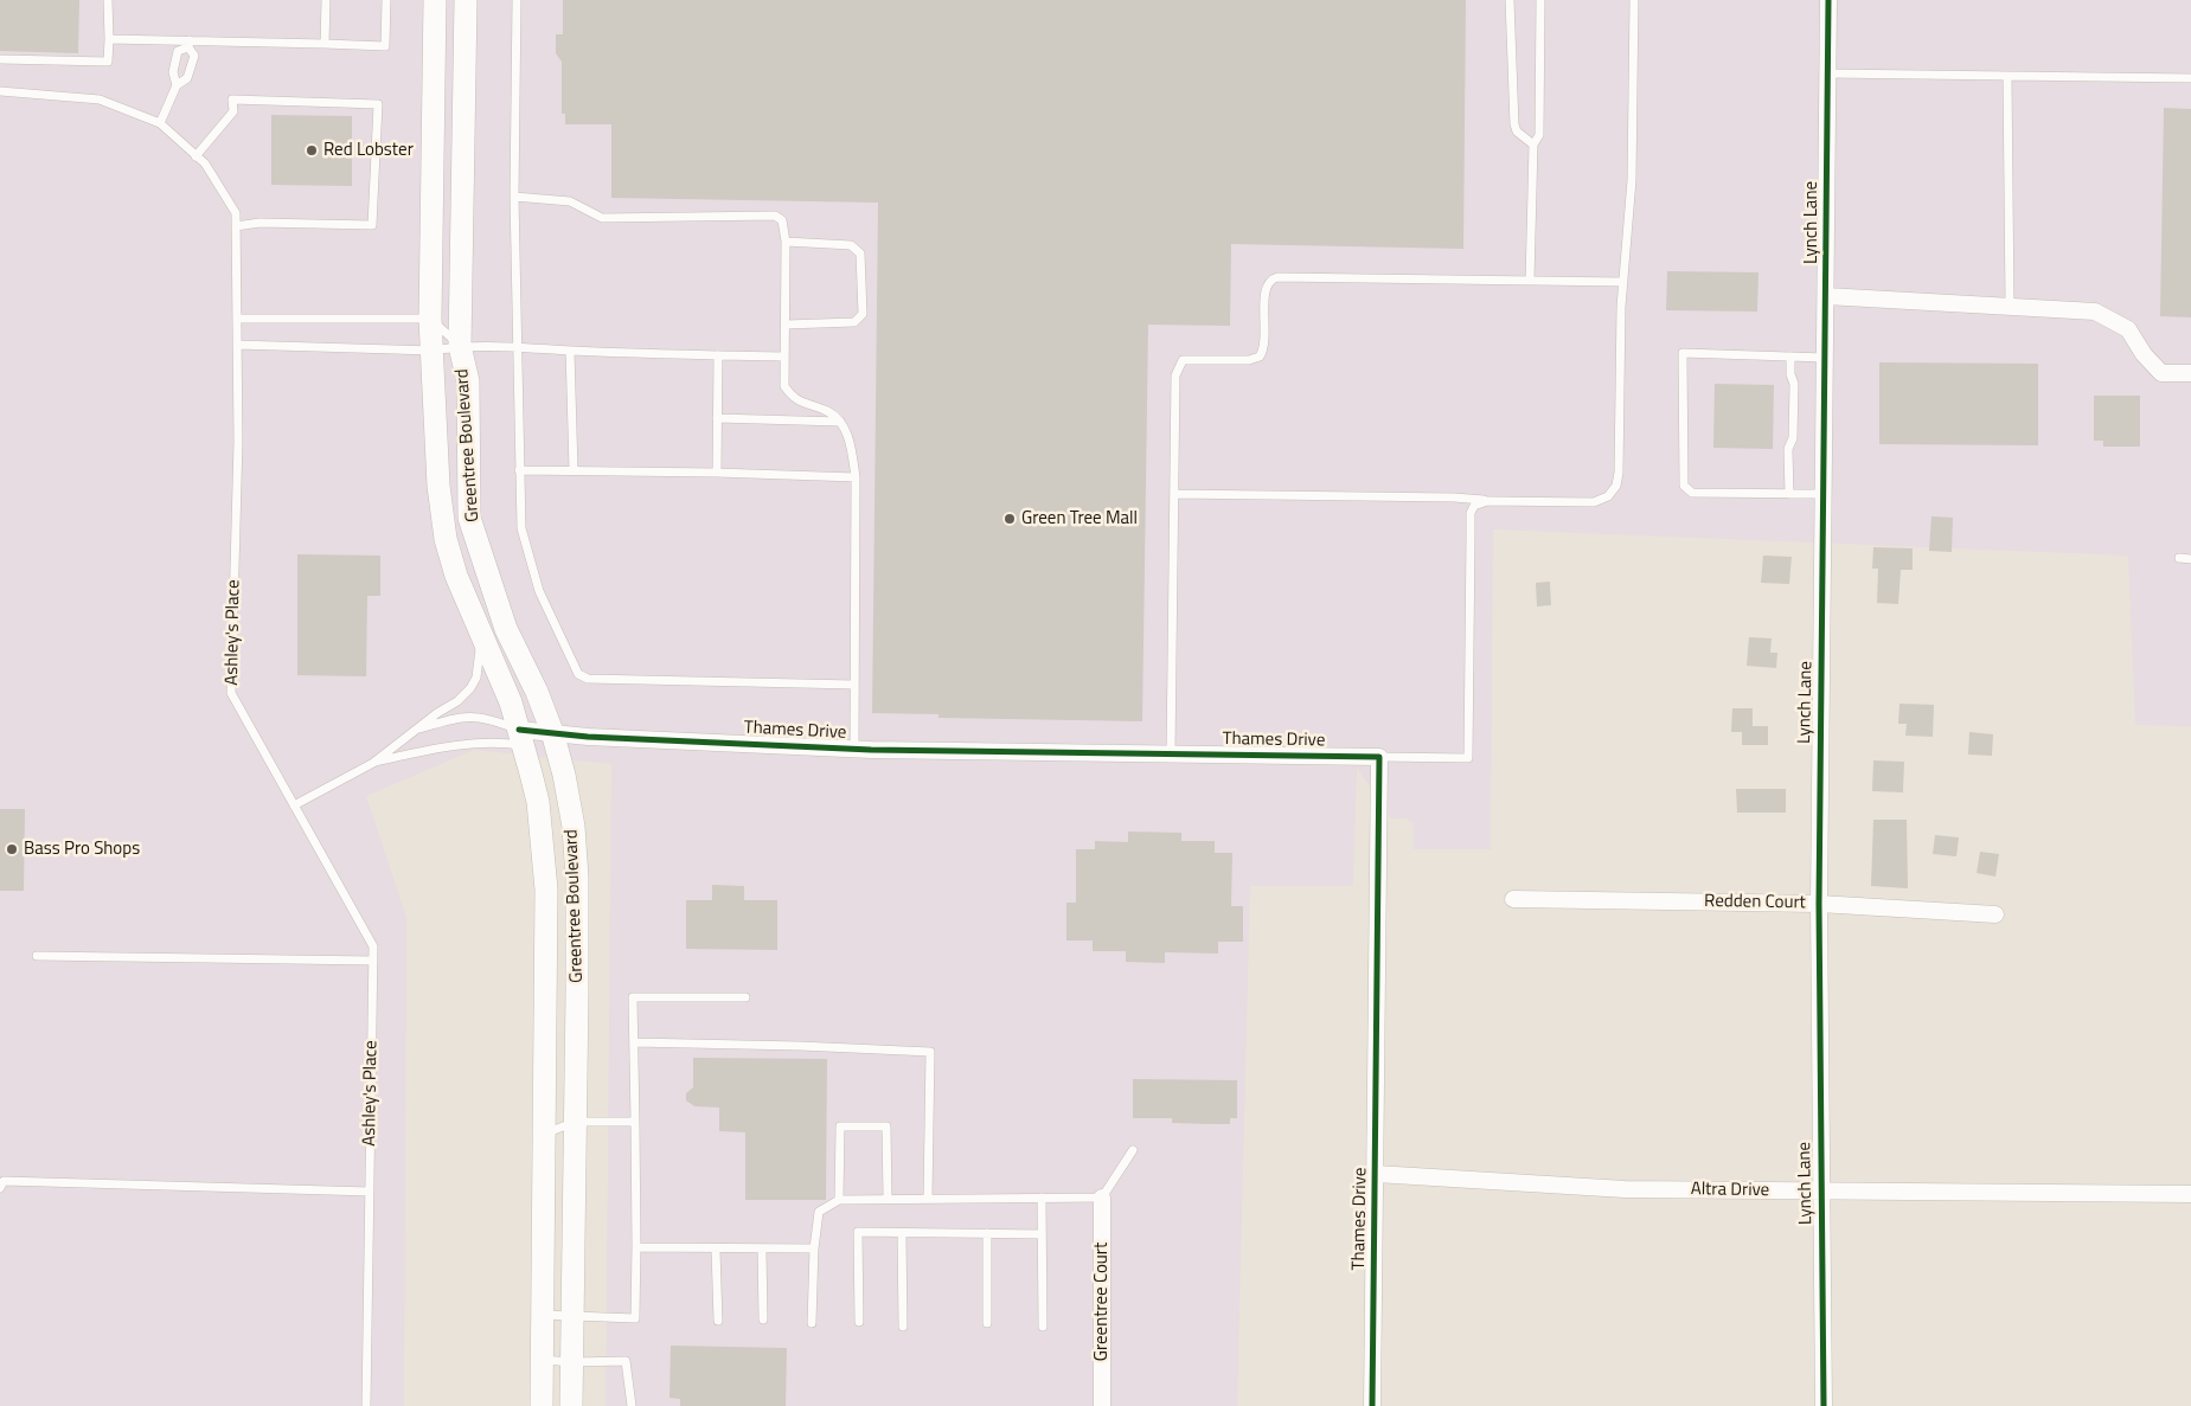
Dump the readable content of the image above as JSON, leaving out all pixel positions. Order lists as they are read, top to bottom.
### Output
{
  "streets": {
    "main road": ["Greentree Boulevard"],
    "street": [
      "Lynch Lane",
      "Thames Drive",
      "Redden Court",
      "Altra Drive",
      "Greentree Court"
    ],
    "lane": ["Ashley's Place"]
  },
  "crossings": [
    ["Lynch Lane", "Redden Court"],
    ["Lynch Lane", "Altra Drive"],
    ["Greentree Boulevard", "Thames Drive"],
    ["Thames Drive", "Altra Drive"]
  ],
  "places": ["Red Lobster", "Green Tree Mall", "Bass Pro Shops"]
}
